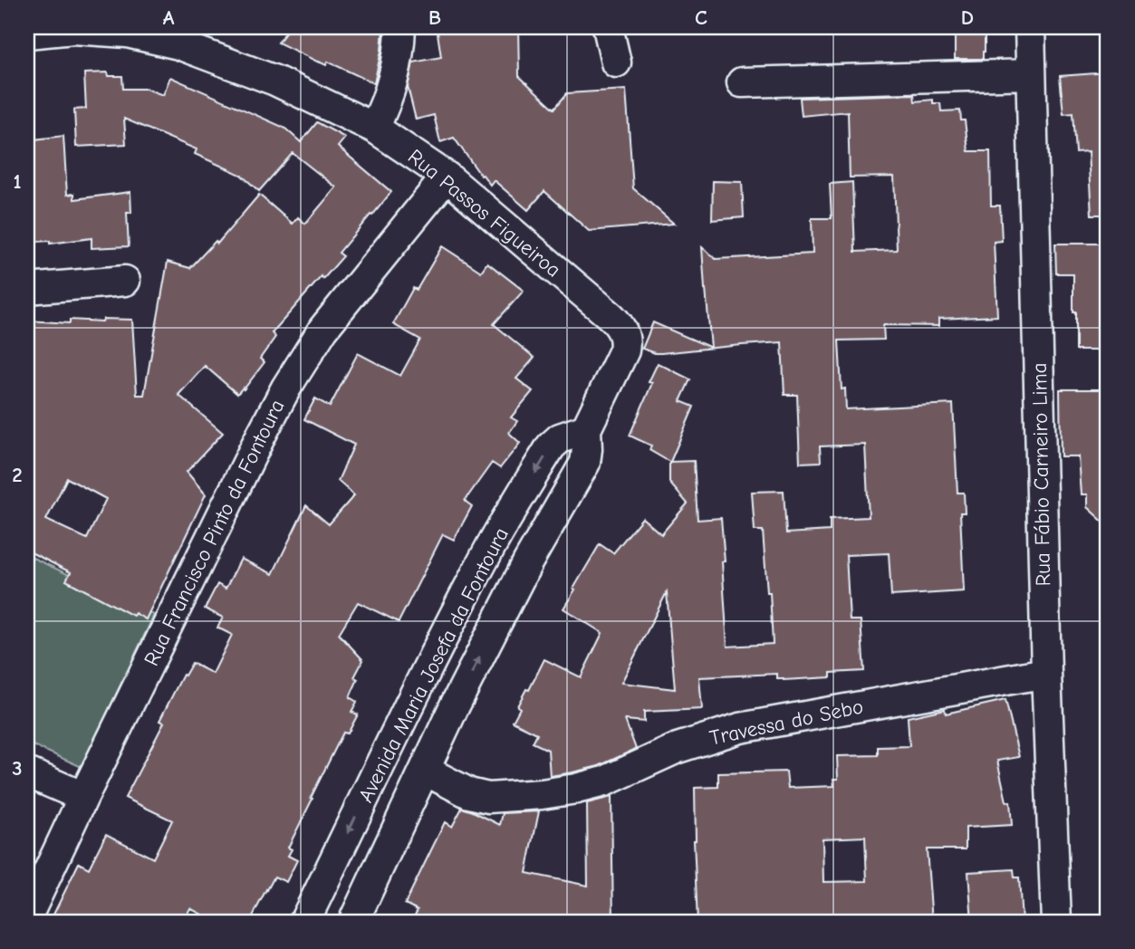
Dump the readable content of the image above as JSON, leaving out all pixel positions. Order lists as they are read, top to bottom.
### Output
{
  "streets": {
    "street": [
      "Rua Passos Figueiroa",
      "Rua Fábio Carneiro Lima",
      "Rua Francisco Pinto da Fontoura",
      "Avenida Maria Josefa da Fontoura",
      "Travessa do Sebo"
    ]
  },
  "crossings": [
    ["Rua Passos Figueiroa", "Rua Francisco Pinto da Fontoura"],
    ["Rua Passos Figueiroa", "Avenida Maria Josefa da Fontoura"],
    ["Rua Fábio Carneiro Lima", "Travessa do Sebo"],
    ["Avenida Maria Josefa da Fontoura", "Travessa do Sebo"]
  ],
  "grid": {
    "columns": [
      "A",
      "B",
      "C",
      "D"
    ],
    "rows": ["1", "2", "3"]
  }
}
